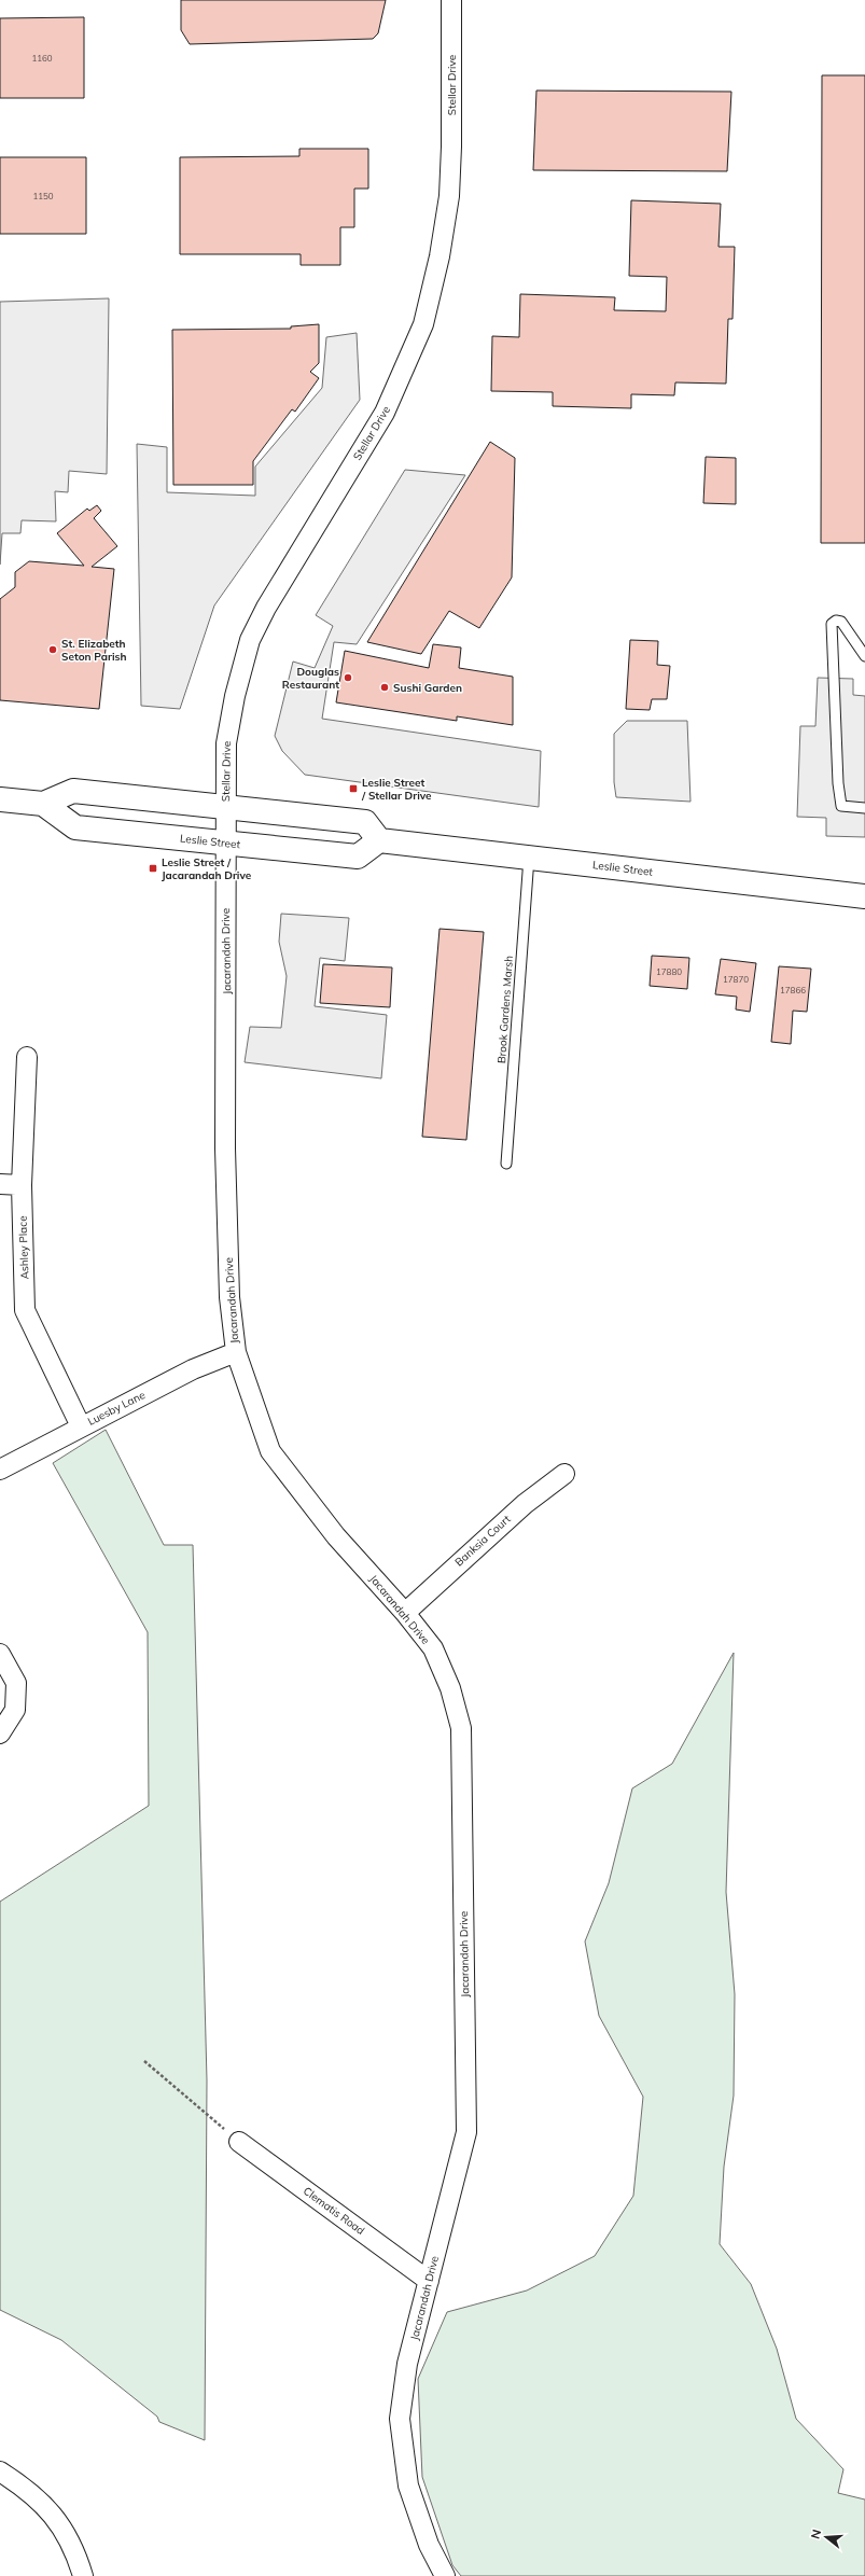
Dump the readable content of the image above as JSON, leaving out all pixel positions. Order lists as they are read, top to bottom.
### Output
{
  "streets": {
    "main road": ["Leslie Street"],
    "street": [
      "Stellar Drive",
      "Jacarandah Drive",
      "Ashley Place",
      "Luesby Lane",
      "Banksia Court",
      "Clematis Road"
    ],
    "lane": ["Brook Gardens Marsh"]
  },
  "crossings": [
    ["Stellar Drive", "Leslie Street"],
    ["Stellar Drive", "Jacarandah Drive"],
    ["Leslie Street", "Jacarandah Drive"],
    ["Leslie Street", "Brook Gardens Marsh"],
    ["Jacarandah Drive", "Luesby Lane"],
    ["Jacarandah Drive", "Banksia Court"],
    ["Jacarandah Drive", "Clematis Road"],
    ["Ashley Place", "Luesby Lane"]
  ],
  "places": {
    "other": ["St. Elizabeth Seton Parish", "Douglas Restaurant", "Sushi Garden"],
    "transit": ["Leslie Street / Stellar Drive", "Leslie Street / Jacarandah Drive"]
  },
  "house_numbers": [
    "1160",
    "1150",
    "17880",
    "17870",
    "17866"
  ],
  "north": "left"
}
